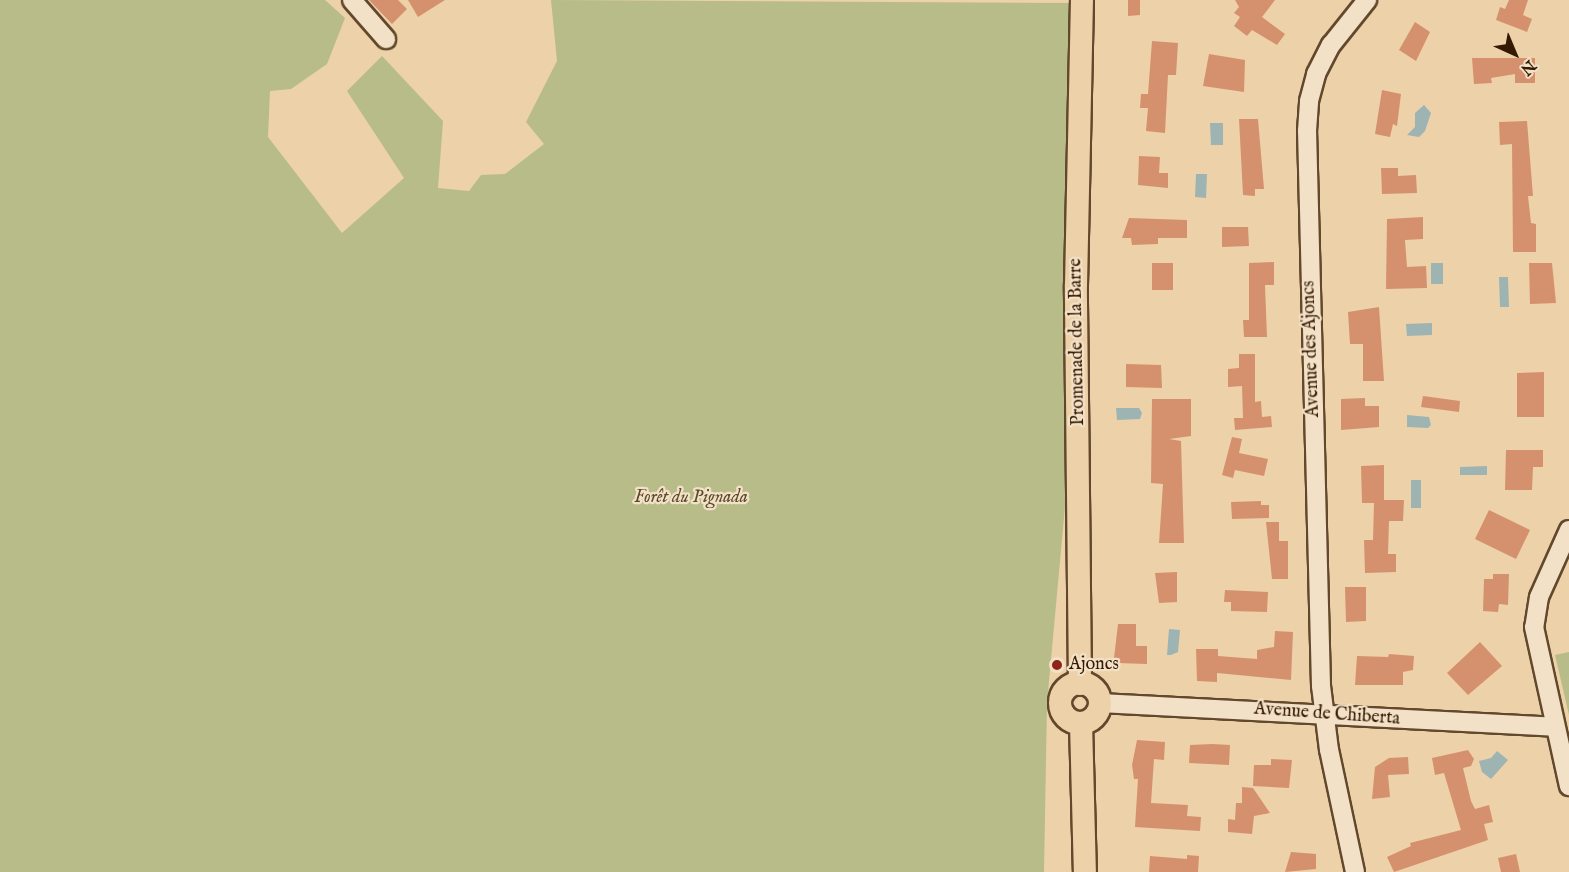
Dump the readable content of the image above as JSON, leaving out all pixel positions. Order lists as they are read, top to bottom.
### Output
{
  "streets": {
    "main road": ["Promenade de la Barre"],
    "street": ["Avenue des Ajoncs", "Avenue de Chiberta"]
  },
  "crossings": [
    ["Promenade de la Barre", "Avenue de Chiberta"],
    ["Avenue des Ajoncs", "Avenue de Chiberta"]
  ],
  "parks": ["Forêt du Pignada"],
  "places": ["Ajoncs"],
  "north": "bottom right"
}
